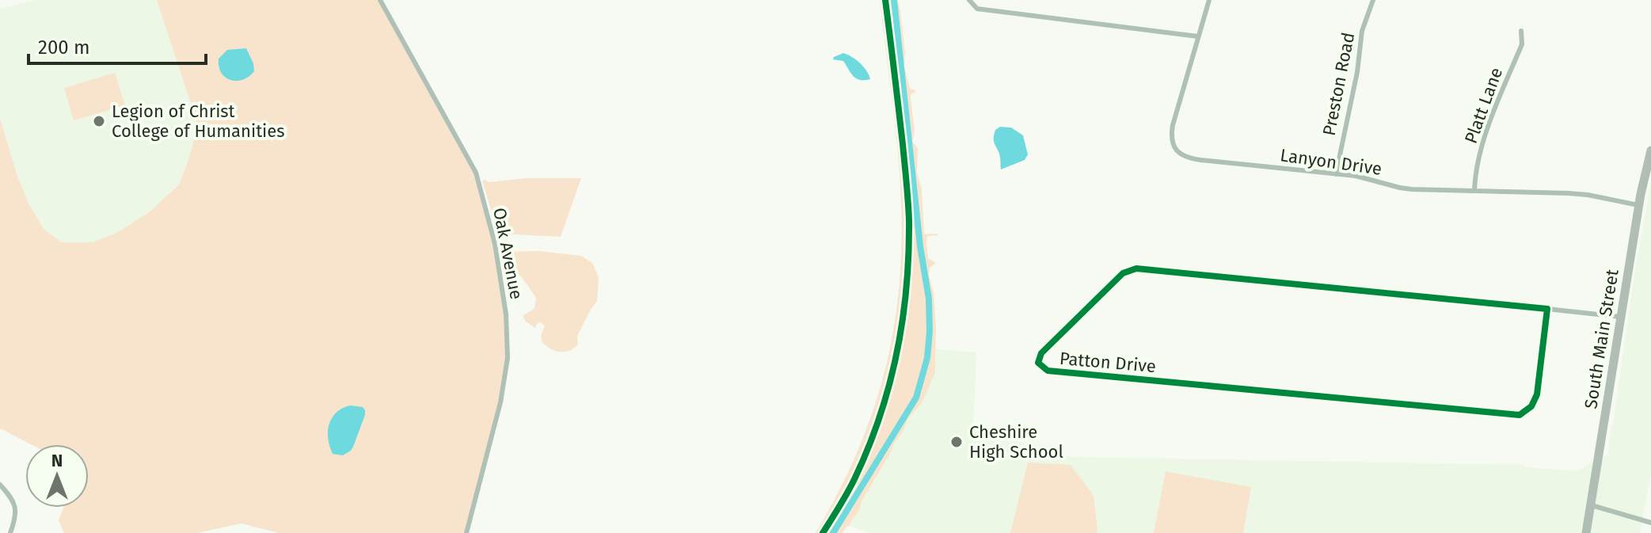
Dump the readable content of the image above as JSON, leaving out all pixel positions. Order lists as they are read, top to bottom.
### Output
{
  "streets": {
    "highway": ["South Main Street"],
    "street": [
      "Preston Road",
      "Platt Lane",
      "Lanyon Drive",
      "Oak Avenue",
      "Patton Drive"
    ]
  },
  "crossings": [
    ["Preston Road", "Lanyon Drive"],
    ["Platt Lane", "Lanyon Drive"],
    ["Lanyon Drive", "South Main Street"],
    ["South Main Street", "Patton Drive"]
  ],
  "places": ["Legion of Christ College of Humanities", "Cheshire High School"],
  "scale_bar": "200 m",
  "north": "top"
}
